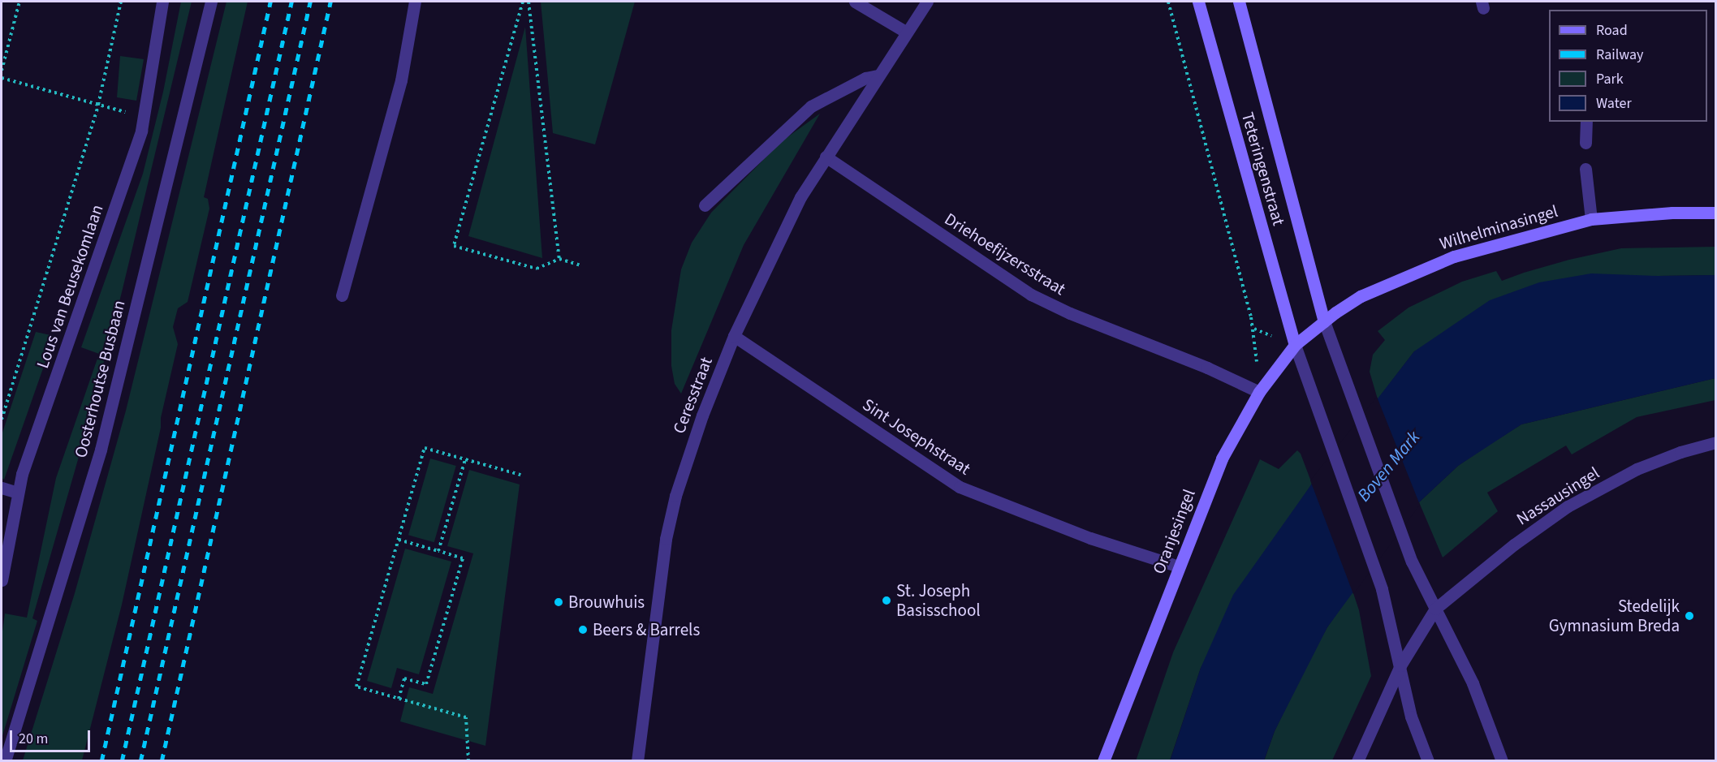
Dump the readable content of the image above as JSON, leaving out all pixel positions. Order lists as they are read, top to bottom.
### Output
{
  "streets": {
    "main road": ["Teteringenstraat", "Wilhelminasingel", "Oranjesingel"],
    "street": [
      "Driehoefijzersstraat",
      "Lous van Beusekomlaan",
      "Oosterhoutse Busbaan",
      "Ceresstraat",
      "Sint Josephstraat",
      "Nassausingel"
    ]
  },
  "crossings": [
    ["Teteringenstraat", "Wilhelminasingel"],
    ["Teteringenstraat", "Oranjesingel"],
    ["Wilhelminasingel", "Oranjesingel"],
    ["Driehoefijzersstraat", "Ceresstraat"],
    ["Driehoefijzersstraat", "Oranjesingel"],
    ["Ceresstraat", "Sint Josephstraat"],
    ["Sint Josephstraat", "Oranjesingel"]
  ],
  "water": ["Boven Mark"],
  "places": [
    "St. Joseph Basisschool",
    "Brouwhuis",
    "Stedelijk Gymnasium Breda",
    "Beers & Barrels"
  ],
  "legend": [
    "Road",
    "Railway",
    "Park",
    "Water"
  ],
  "scale_bar": "20 m"
}
